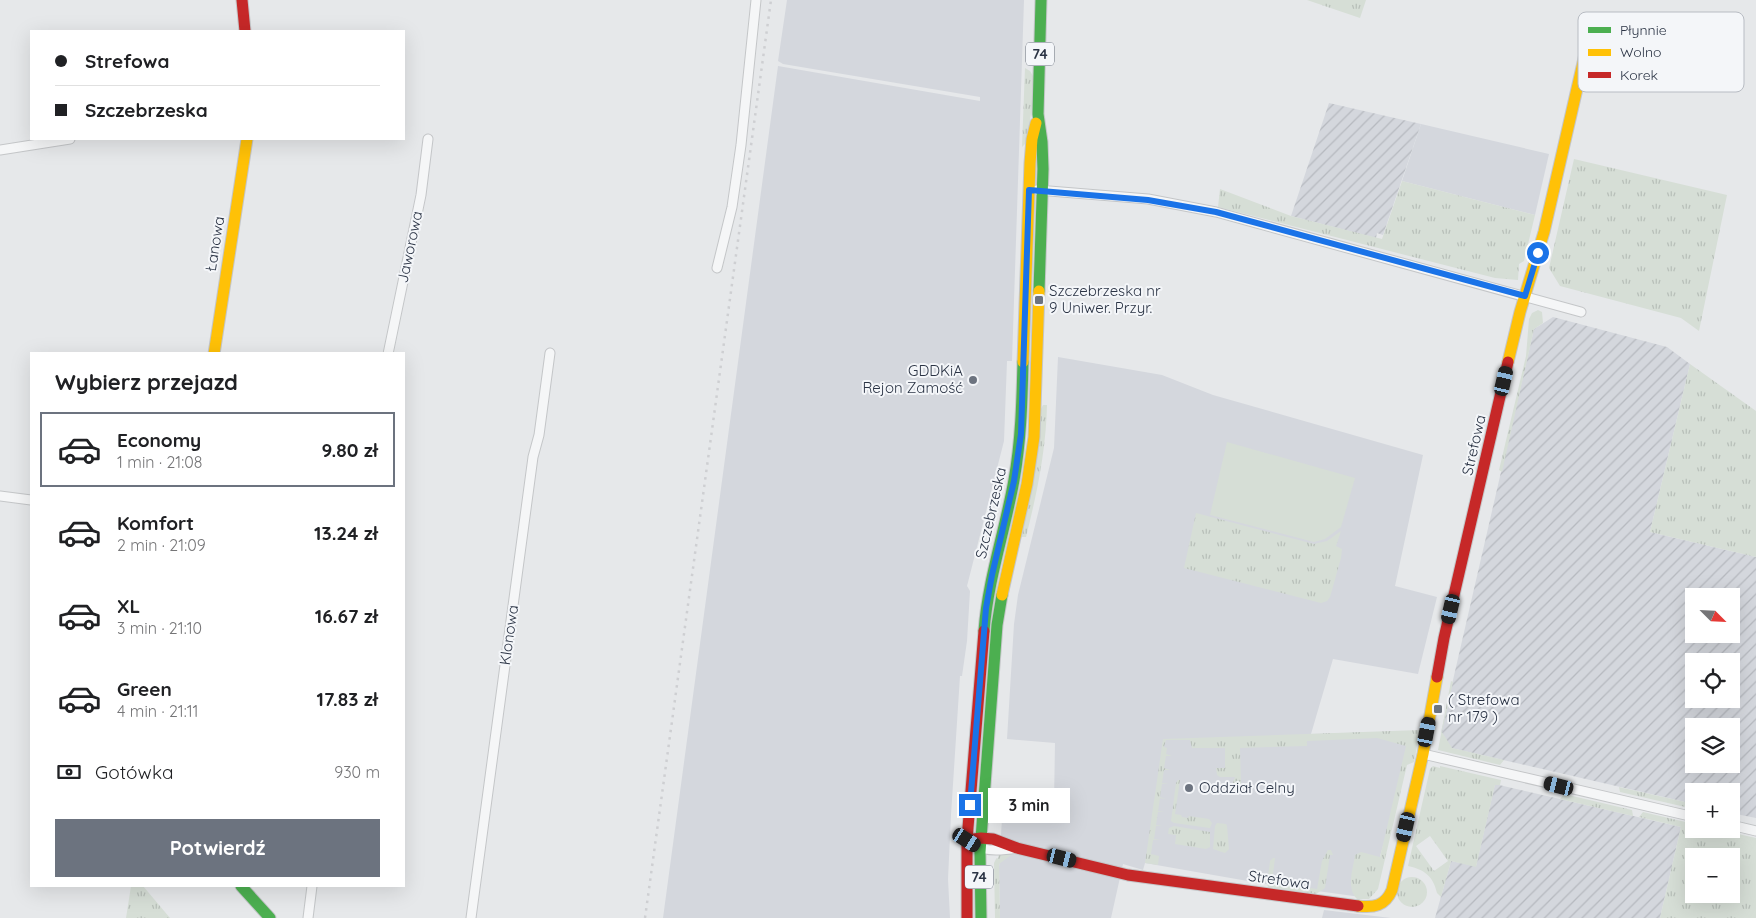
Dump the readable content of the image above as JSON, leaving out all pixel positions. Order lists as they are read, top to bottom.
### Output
{
  "streets": {
    "main road": [
      "74",
      "Łanowa",
      "Strefowa",
      "Szczebrzeska"
    ],
    "street": ["Jaworowa", "Klonowa"]
  },
  "crossings": [
    ["74", "Szczebrzeska"],
    ["Strefowa", "Szczebrzeska"]
  ],
  "places": {
    "transit": ["Szczebrzeska nr 9 Uniwer. Przyr.", "( Strefowa nr 179 )"],
    "other": ["GDDKiA Rejon Zamość", "Oddział Celny"]
  },
  "legend": ["Płynnie", "Wolno", "Korek"],
  "north": "bottom right",
  "page": {
    "banner": ["Strefowa", "Szczebrzeska"],
    "heading": "Wybierz przejazd",
    "list": [
      {
        "name": "Economy",
        "note": "1 min · 21:08",
        "value": "9.80 zł"
      },
      {
        "name": "Komfort",
        "note": "2 min · 21:09",
        "value": "13.24 zł"
      },
      {
        "name": "XL",
        "note": "3 min · 21:10",
        "value": "16.67 zł"
      },
      {
        "name": "Green",
        "note": "4 min · 21:11",
        "value": "17.83 zł"
      }
    ],
    "map_buttons": ["+", "−"],
    "pay": ["Gotówka", "930 m"],
    "bubble": "3 min",
    "buttons": "Potwierdź"
  }
}
